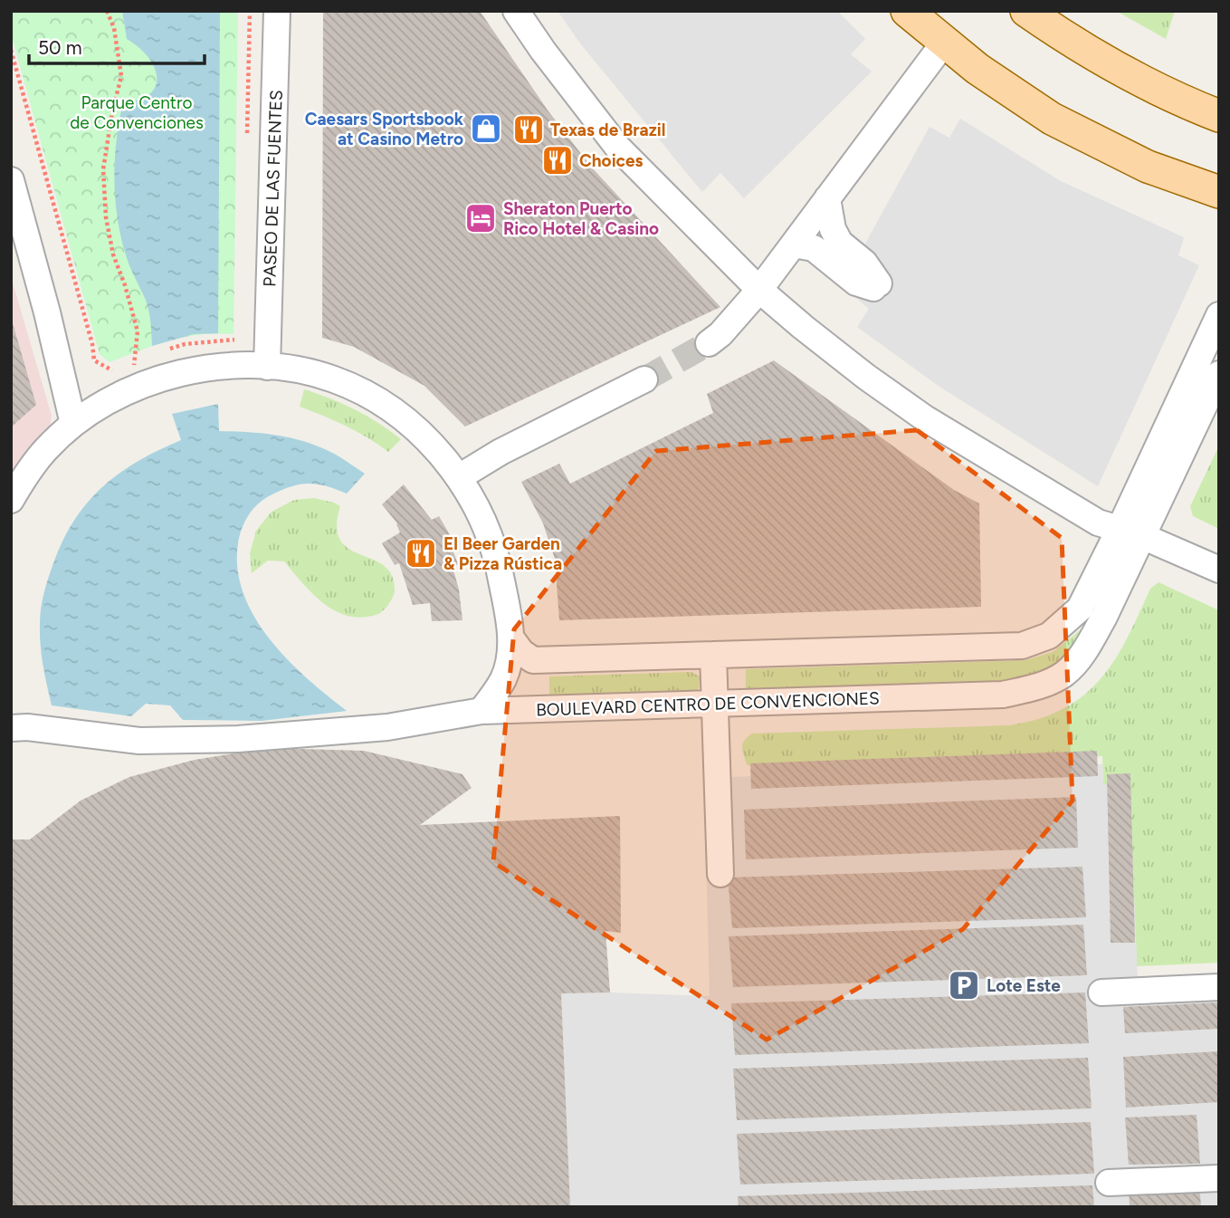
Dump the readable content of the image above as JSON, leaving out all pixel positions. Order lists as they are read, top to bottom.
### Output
{
  "streets": {
    "street": ["PASEO DE LAS FUENTES", "BOULEVARD CENTRO DE CONVENCIONES"]
  },
  "parks": ["Parque Centro de Convenciones"],
  "places": {
    "shop": ["Caesars Sportsbook at Casino Metro"],
    "restaurant": ["Texas de Brazil", "Choices", "El Beer Garden & Pizza Rústica"],
    "hotel": ["Sheraton Puerto Rico Hotel & Casino"],
    "parking": ["Lote Este"]
  },
  "scale_bar": "50 m"
}
